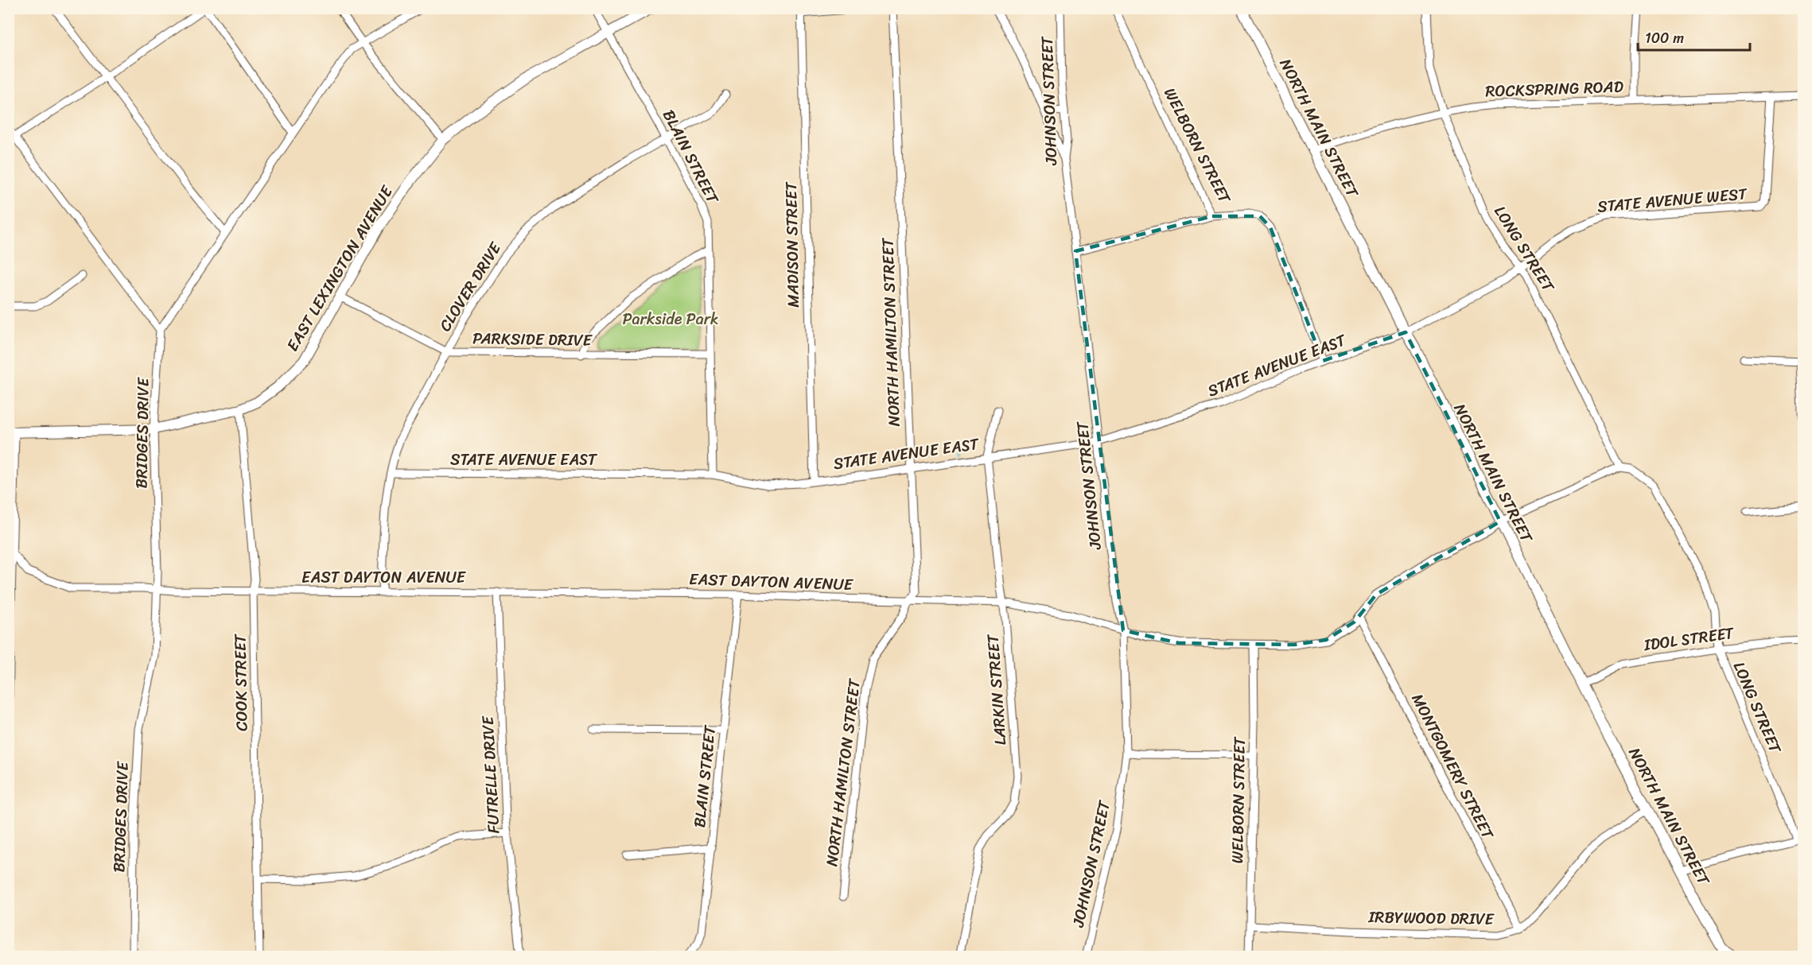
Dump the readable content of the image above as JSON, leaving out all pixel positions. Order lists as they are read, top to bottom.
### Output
{
  "streets": {
    "main road": ["NORTH MAIN STREET", "EAST LEXINGTON AVENUE"],
    "street": [
      "ROCKSPRING ROAD",
      "JOHNSON STREET",
      "WELBORN STREET",
      "BLAIN STREET",
      "STATE AVENUE WEST",
      "MADISON STREET",
      "LONG STREET",
      "CLOVER DRIVE",
      "NORTH HAMILTON STREET",
      "PARKSIDE DRIVE",
      "STATE AVENUE EAST",
      "BRIDGES DRIVE",
      "EAST DAYTON AVENUE",
      "IDOL STREET",
      "COOK STREET",
      "LARKIN STREET",
      "MONTGOMERY STREET",
      "FUTRELLE DRIVE",
      "IRBYWOOD DRIVE"
    ]
  },
  "crossings": [
    ["ROCKSPRING ROAD", "NORTH MAIN STREET"],
    ["ROCKSPRING ROAD", "STATE AVENUE WEST"],
    ["ROCKSPRING ROAD", "LONG STREET"],
    ["JOHNSON STREET", "STATE AVENUE EAST"],
    ["JOHNSON STREET", "EAST DAYTON AVENUE"],
    ["NORTH MAIN STREET", "STATE AVENUE WEST"],
    ["NORTH MAIN STREET", "STATE AVENUE EAST"],
    ["NORTH MAIN STREET", "EAST DAYTON AVENUE"],
    ["NORTH MAIN STREET", "IDOL STREET"],
    ["WELBORN STREET", "STATE AVENUE EAST"],
    ["WELBORN STREET", "EAST DAYTON AVENUE"],
    ["WELBORN STREET", "IRBYWOOD DRIVE"],
    ["BLAIN STREET", "EAST LEXINGTON AVENUE"],
    ["BLAIN STREET", "CLOVER DRIVE"],
    ["BLAIN STREET", "PARKSIDE DRIVE"],
    ["BLAIN STREET", "STATE AVENUE EAST"],
    ["BLAIN STREET", "EAST DAYTON AVENUE"],
    ["STATE AVENUE WEST", "LONG STREET"],
    ["STATE AVENUE WEST", "STATE AVENUE EAST"],
    ["MADISON STREET", "STATE AVENUE EAST"],
    ["LONG STREET", "EAST DAYTON AVENUE"],
    ["LONG STREET", "IDOL STREET"],
    ["EAST LEXINGTON AVENUE", "PARKSIDE DRIVE"],
    ["EAST LEXINGTON AVENUE", "BRIDGES DRIVE"],
    ["EAST LEXINGTON AVENUE", "COOK STREET"],
    ["CLOVER DRIVE", "PARKSIDE DRIVE"],
    ["CLOVER DRIVE", "STATE AVENUE EAST"],
    ["CLOVER DRIVE", "EAST DAYTON AVENUE"],
    ["NORTH HAMILTON STREET", "STATE AVENUE EAST"],
    ["NORTH HAMILTON STREET", "EAST DAYTON AVENUE"],
    ["STATE AVENUE EAST", "LARKIN STREET"],
    ["BRIDGES DRIVE", "EAST DAYTON AVENUE"],
    ["EAST DAYTON AVENUE", "COOK STREET"],
    ["EAST DAYTON AVENUE", "LARKIN STREET"],
    ["EAST DAYTON AVENUE", "MONTGOMERY STREET"],
    ["EAST DAYTON AVENUE", "FUTRELLE DRIVE"],
    ["MONTGOMERY STREET", "IRBYWOOD DRIVE"]
  ],
  "parks": ["Parkside Park"],
  "scale_bar": "100 m"
}
